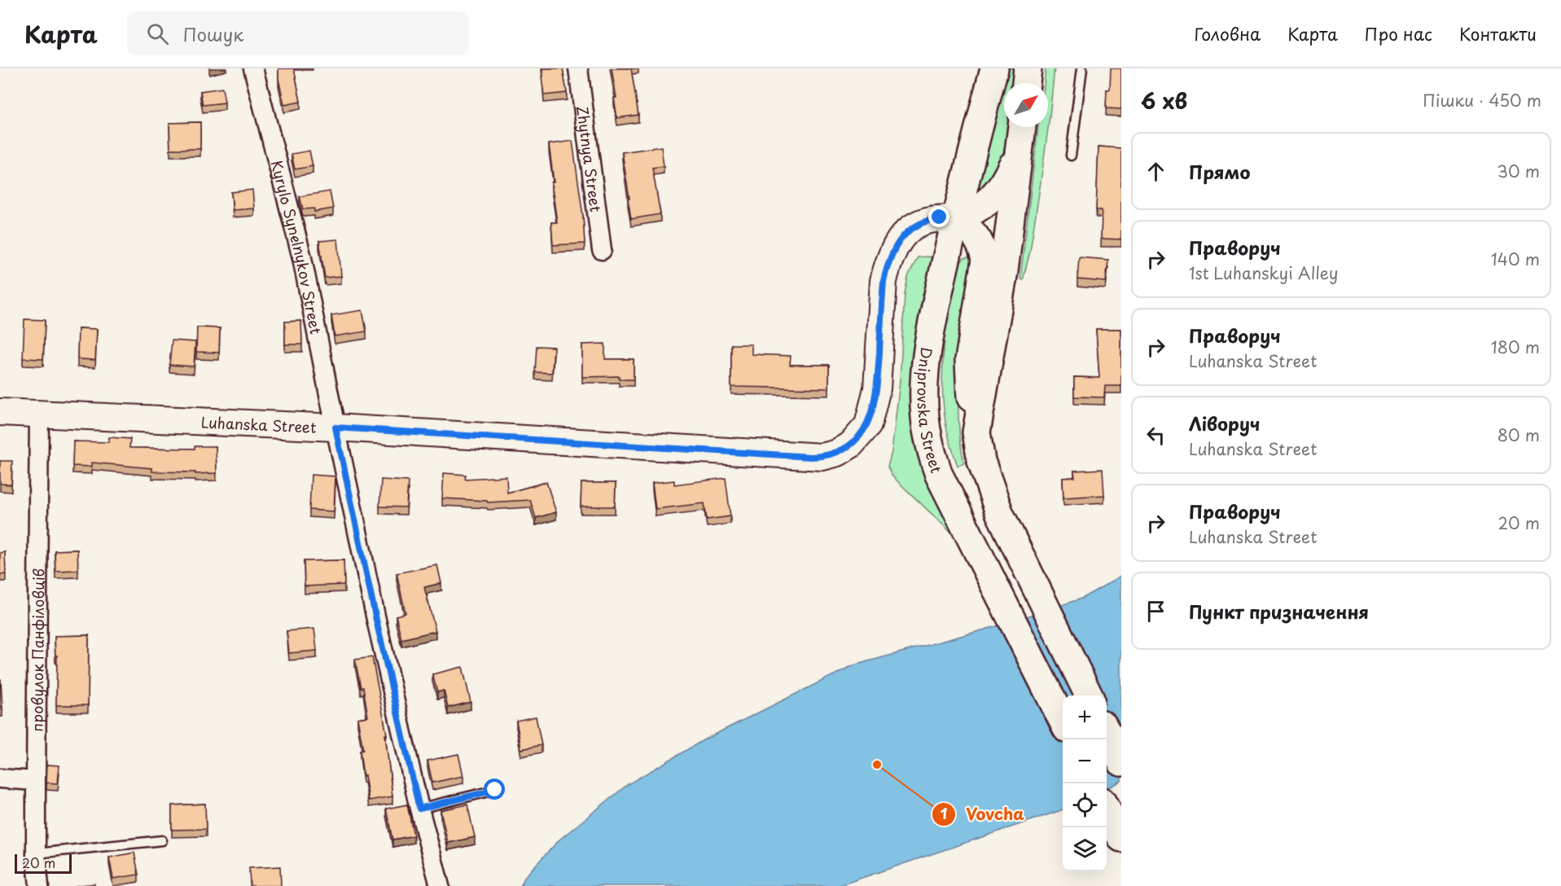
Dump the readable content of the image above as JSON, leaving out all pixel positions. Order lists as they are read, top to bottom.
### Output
{
  "streets": {
    "highway": ["Dniprovska Street"],
    "main road": ["Luhanska Street"],
    "street": ["Zhytnya Street", "Kyrylo Synelnykov Street", "провулок Панфіловців"]
  },
  "crossings": [
    ["Kyrylo Synelnykov Street", "Luhanska Street"],
    ["Dniprovska Street", "Luhanska Street"],
    ["Luhanska Street", "провулок Панфіловців"]
  ],
  "places": ["Vovcha"],
  "scale_bar": "20 m",
  "north": "top right",
  "page": {
    "header": "Карта",
    "search": "Пошук",
    "nav": [
      "Головна",
      "Карта",
      "Про нас",
      "Контакти"
    ],
    "heading": ["6 хв", "Пішки · 450 m"],
    "list": [
      ["Прямо", "30 m"],
      ["Праворуч", "1st Luhanskyi Alley", "140 m"],
      ["Праворуч", "Luhanska Street", "180 m"],
      ["Ліворуч", "Luhanska Street", "80 m"],
      ["Праворуч", "Luhanska Street", "20 m"],
      "Пункт призначення"
    ],
    "map_buttons": ["+", "−"],
    "scale": "20 m"
  }
}
